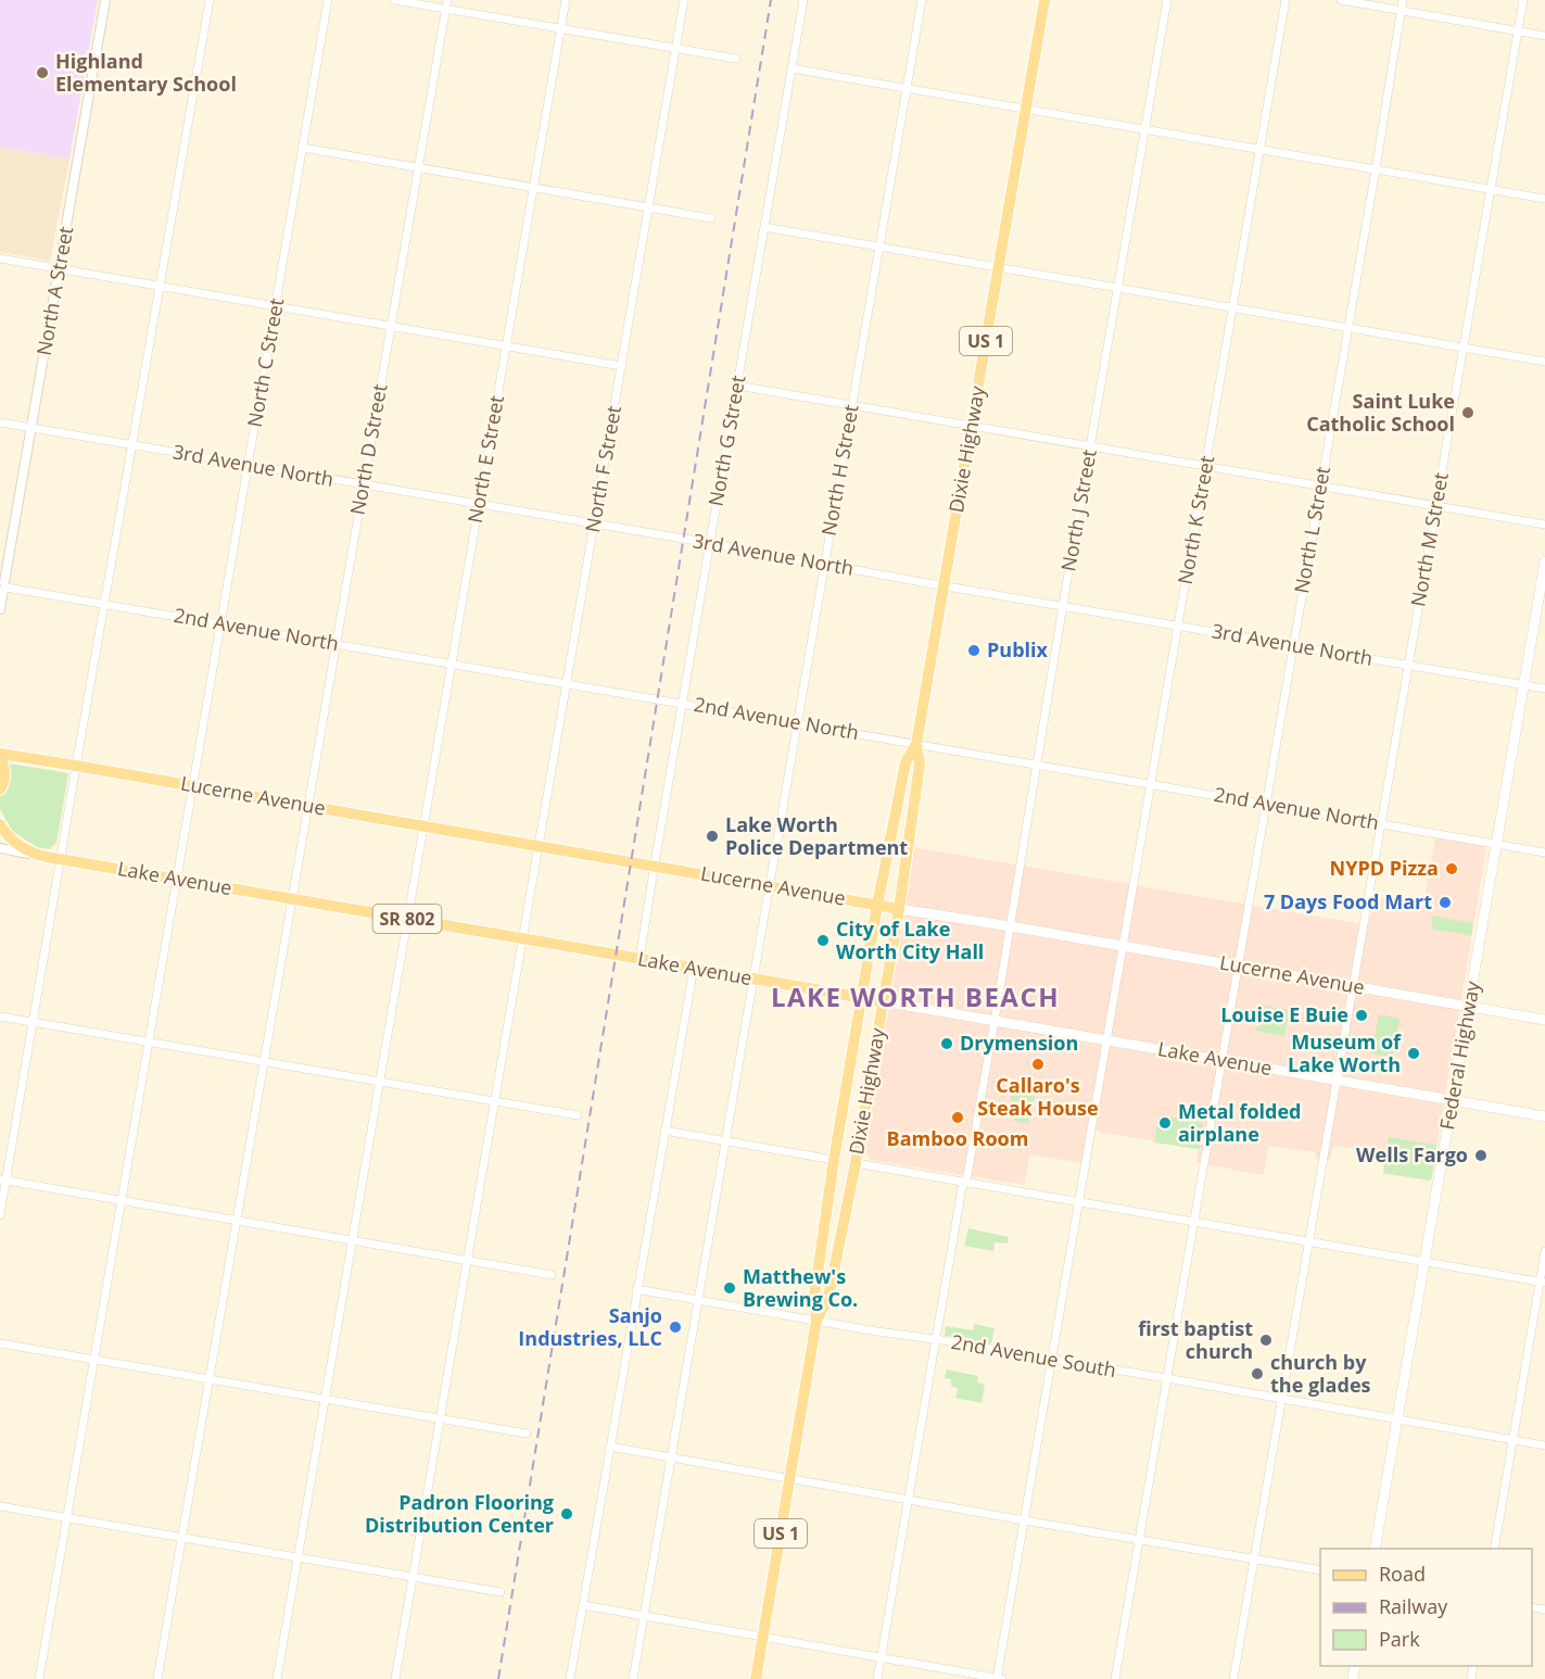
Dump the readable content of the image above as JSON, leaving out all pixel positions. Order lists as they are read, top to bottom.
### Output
{
  "streets": {
    "main road": [
      "US 1",
      "Dixie Highway",
      "Lucerne Avenue",
      "Lake Avenue",
      "SR 802",
      "Federal Highway"
    ],
    "street": [
      "North A Street",
      "North C Street",
      "North G Street",
      "North D Street",
      "North E Street",
      "3rd Avenue North",
      "North F Street",
      "North H Street",
      "North J Street",
      "North K Street",
      "North L Street",
      "North M Street",
      "2nd Avenue North",
      "2nd Avenue South"
    ]
  },
  "crossings": [
    ["North A Street", "3rd Avenue North"],
    ["North A Street", "2nd Avenue North"],
    ["North C Street", "3rd Avenue North"],
    ["North C Street", "2nd Avenue North"],
    ["North C Street", "Lucerne Avenue"],
    ["North C Street", "Lake Avenue"],
    ["North G Street", "3rd Avenue North"],
    ["North G Street", "2nd Avenue North"],
    ["North G Street", "Lucerne Avenue"],
    ["North G Street", "Lake Avenue"],
    ["North D Street", "3rd Avenue North"],
    ["North D Street", "2nd Avenue North"],
    ["North D Street", "Lucerne Avenue"],
    ["North D Street", "Lake Avenue"],
    ["Dixie Highway", "3rd Avenue North"],
    ["Dixie Highway", "2nd Avenue North"],
    ["Dixie Highway", "Lucerne Avenue"],
    ["Dixie Highway", "Lake Avenue"],
    ["Dixie Highway", "2nd Avenue South"],
    ["North E Street", "3rd Avenue North"],
    ["North E Street", "2nd Avenue North"],
    ["North E Street", "Lucerne Avenue"],
    ["North E Street", "Lake Avenue"],
    ["3rd Avenue North", "North F Street"],
    ["3rd Avenue North", "North H Street"],
    ["3rd Avenue North", "North J Street"],
    ["3rd Avenue North", "North K Street"],
    ["3rd Avenue North", "North L Street"],
    ["3rd Avenue North", "North M Street"],
    ["3rd Avenue North", "Federal Highway"],
    ["North F Street", "2nd Avenue North"],
    ["North F Street", "Lucerne Avenue"],
    ["North F Street", "Lake Avenue"],
    ["North H Street", "2nd Avenue North"],
    ["North H Street", "Lucerne Avenue"],
    ["North H Street", "Lake Avenue"],
    ["North H Street", "2nd Avenue South"],
    ["North J Street", "2nd Avenue North"],
    ["North J Street", "Lucerne Avenue"],
    ["North J Street", "Lake Avenue"],
    ["North J Street", "2nd Avenue South"],
    ["North K Street", "2nd Avenue North"],
    ["North K Street", "Lucerne Avenue"],
    ["North K Street", "Lake Avenue"],
    ["North K Street", "2nd Avenue South"],
    ["North L Street", "2nd Avenue North"],
    ["North L Street", "Lucerne Avenue"],
    ["North L Street", "Lake Avenue"],
    ["North L Street", "2nd Avenue South"],
    ["North M Street", "2nd Avenue North"],
    ["North M Street", "Lucerne Avenue"],
    ["North M Street", "Lake Avenue"],
    ["North M Street", "2nd Avenue South"],
    ["2nd Avenue North", "Federal Highway"],
    ["Lucerne Avenue", "Federal Highway"],
    ["Lake Avenue", "Federal Highway"],
    ["Federal Highway", "2nd Avenue South"]
  ],
  "districts": ["LAKE WORTH BEACH"],
  "places": [
    "Highland Elementary School",
    "Saint Luke Catholic School",
    "Publix",
    "Lake Worth Police Department",
    "NYPD Pizza",
    "7 Days Food Mart",
    "City of Lake Worth City Hall",
    "Louise E Buie",
    "Drymension",
    "Museum of Lake Worth",
    "Callaro's Steak House",
    "Bamboo Room",
    "Metal folded airplane",
    "Wells Fargo",
    "Matthew's Brewing Co.",
    "Sanjo Industries, LLC",
    "first baptist church",
    "church by the glades",
    "Padron Flooring Distribution Center"
  ],
  "legend": ["Road", "Railway", "Park"]
}
